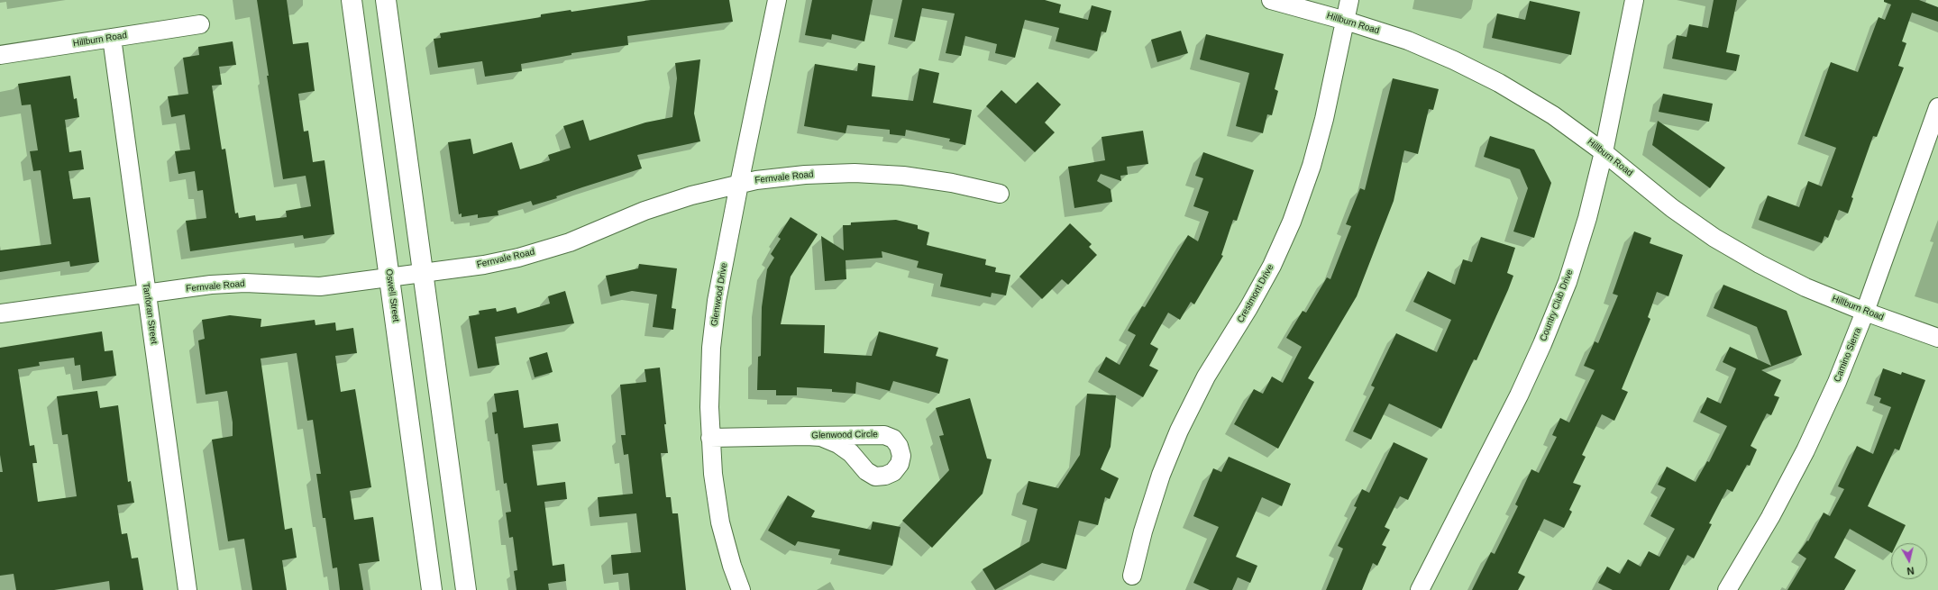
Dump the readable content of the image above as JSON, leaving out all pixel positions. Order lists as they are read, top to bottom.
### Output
{
  "streets": {
    "main road": ["Oswell Street"],
    "street": [
      "Hillburn Road",
      "Fernvale Road",
      "Crestmont Drive",
      "Glenwood Drive",
      "Country Club Drive",
      "Tanforan Street",
      "Camino Sierra",
      "Glenwood Circle"
    ]
  },
  "crossings": [
    ["Hillburn Road", "Crestmont Drive"],
    ["Hillburn Road", "Country Club Drive"],
    ["Hillburn Road", "Tanforan Street"],
    ["Hillburn Road", "Camino Sierra"],
    ["Fernvale Road", "Glenwood Drive"],
    ["Fernvale Road", "Oswell Street"],
    ["Fernvale Road", "Tanforan Street"],
    ["Glenwood Drive", "Glenwood Circle"]
  ],
  "north": "bottom"
}
